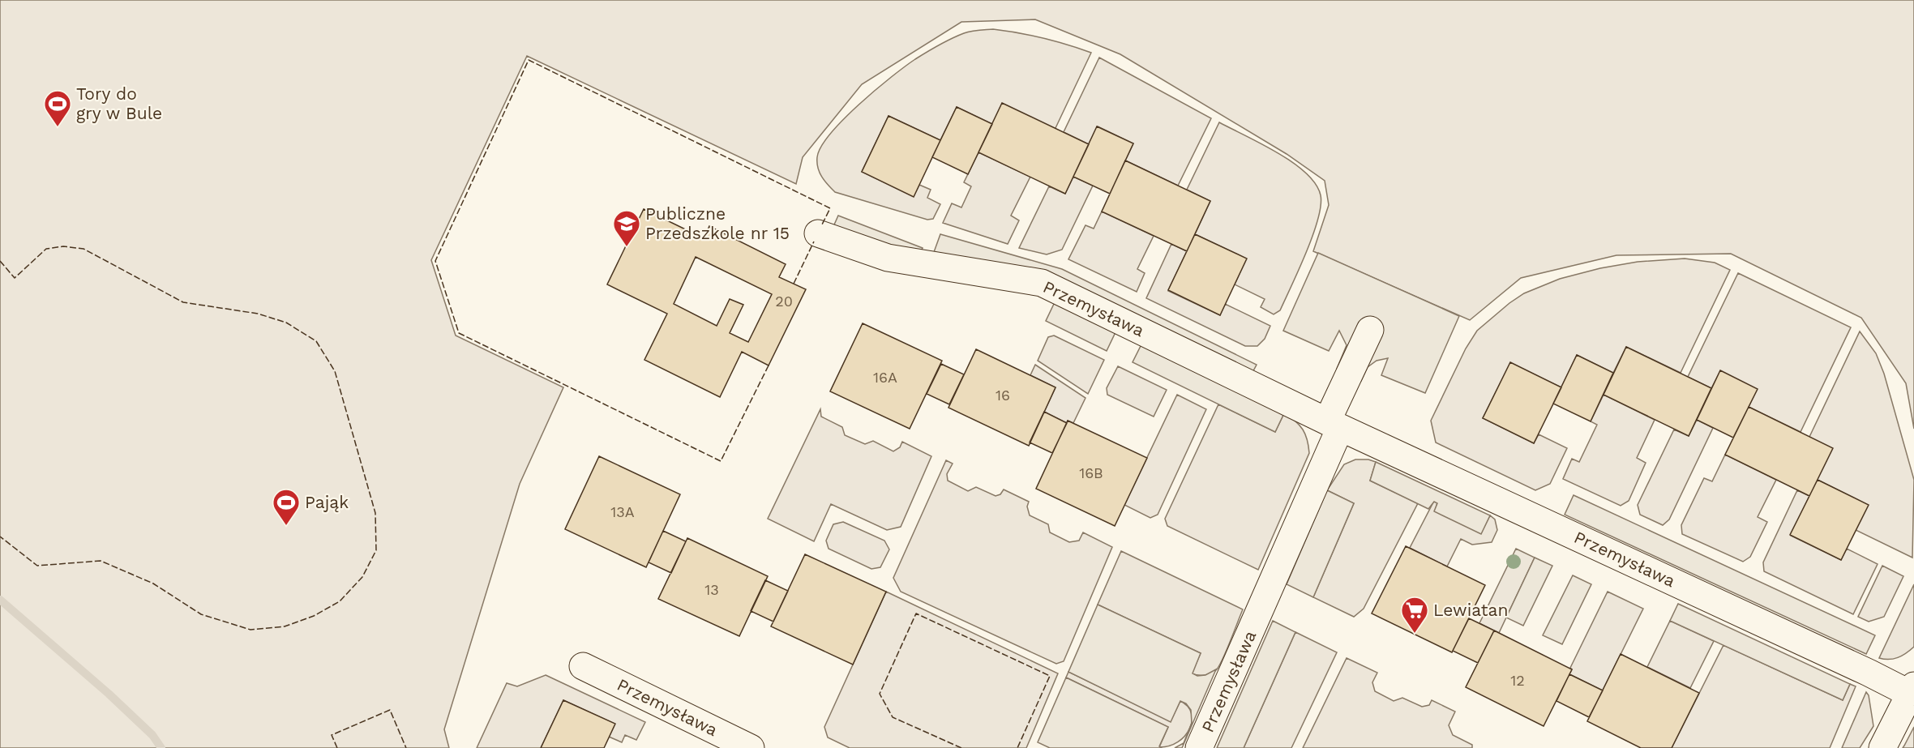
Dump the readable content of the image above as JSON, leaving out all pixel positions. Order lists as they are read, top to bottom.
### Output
{
  "streets": {
    "street": ["Przemysława"]
  },
  "places": {
    "sports": ["Tory do gry w Bule", "Pająk"],
    "school or university": ["Publiczne Przedszkole nr 15"],
    "supermarket": ["Lewiatan"]
  },
  "house_numbers": [
    "20",
    "16A",
    "16",
    "16B",
    "13A",
    "13",
    "12"
  ]
}
